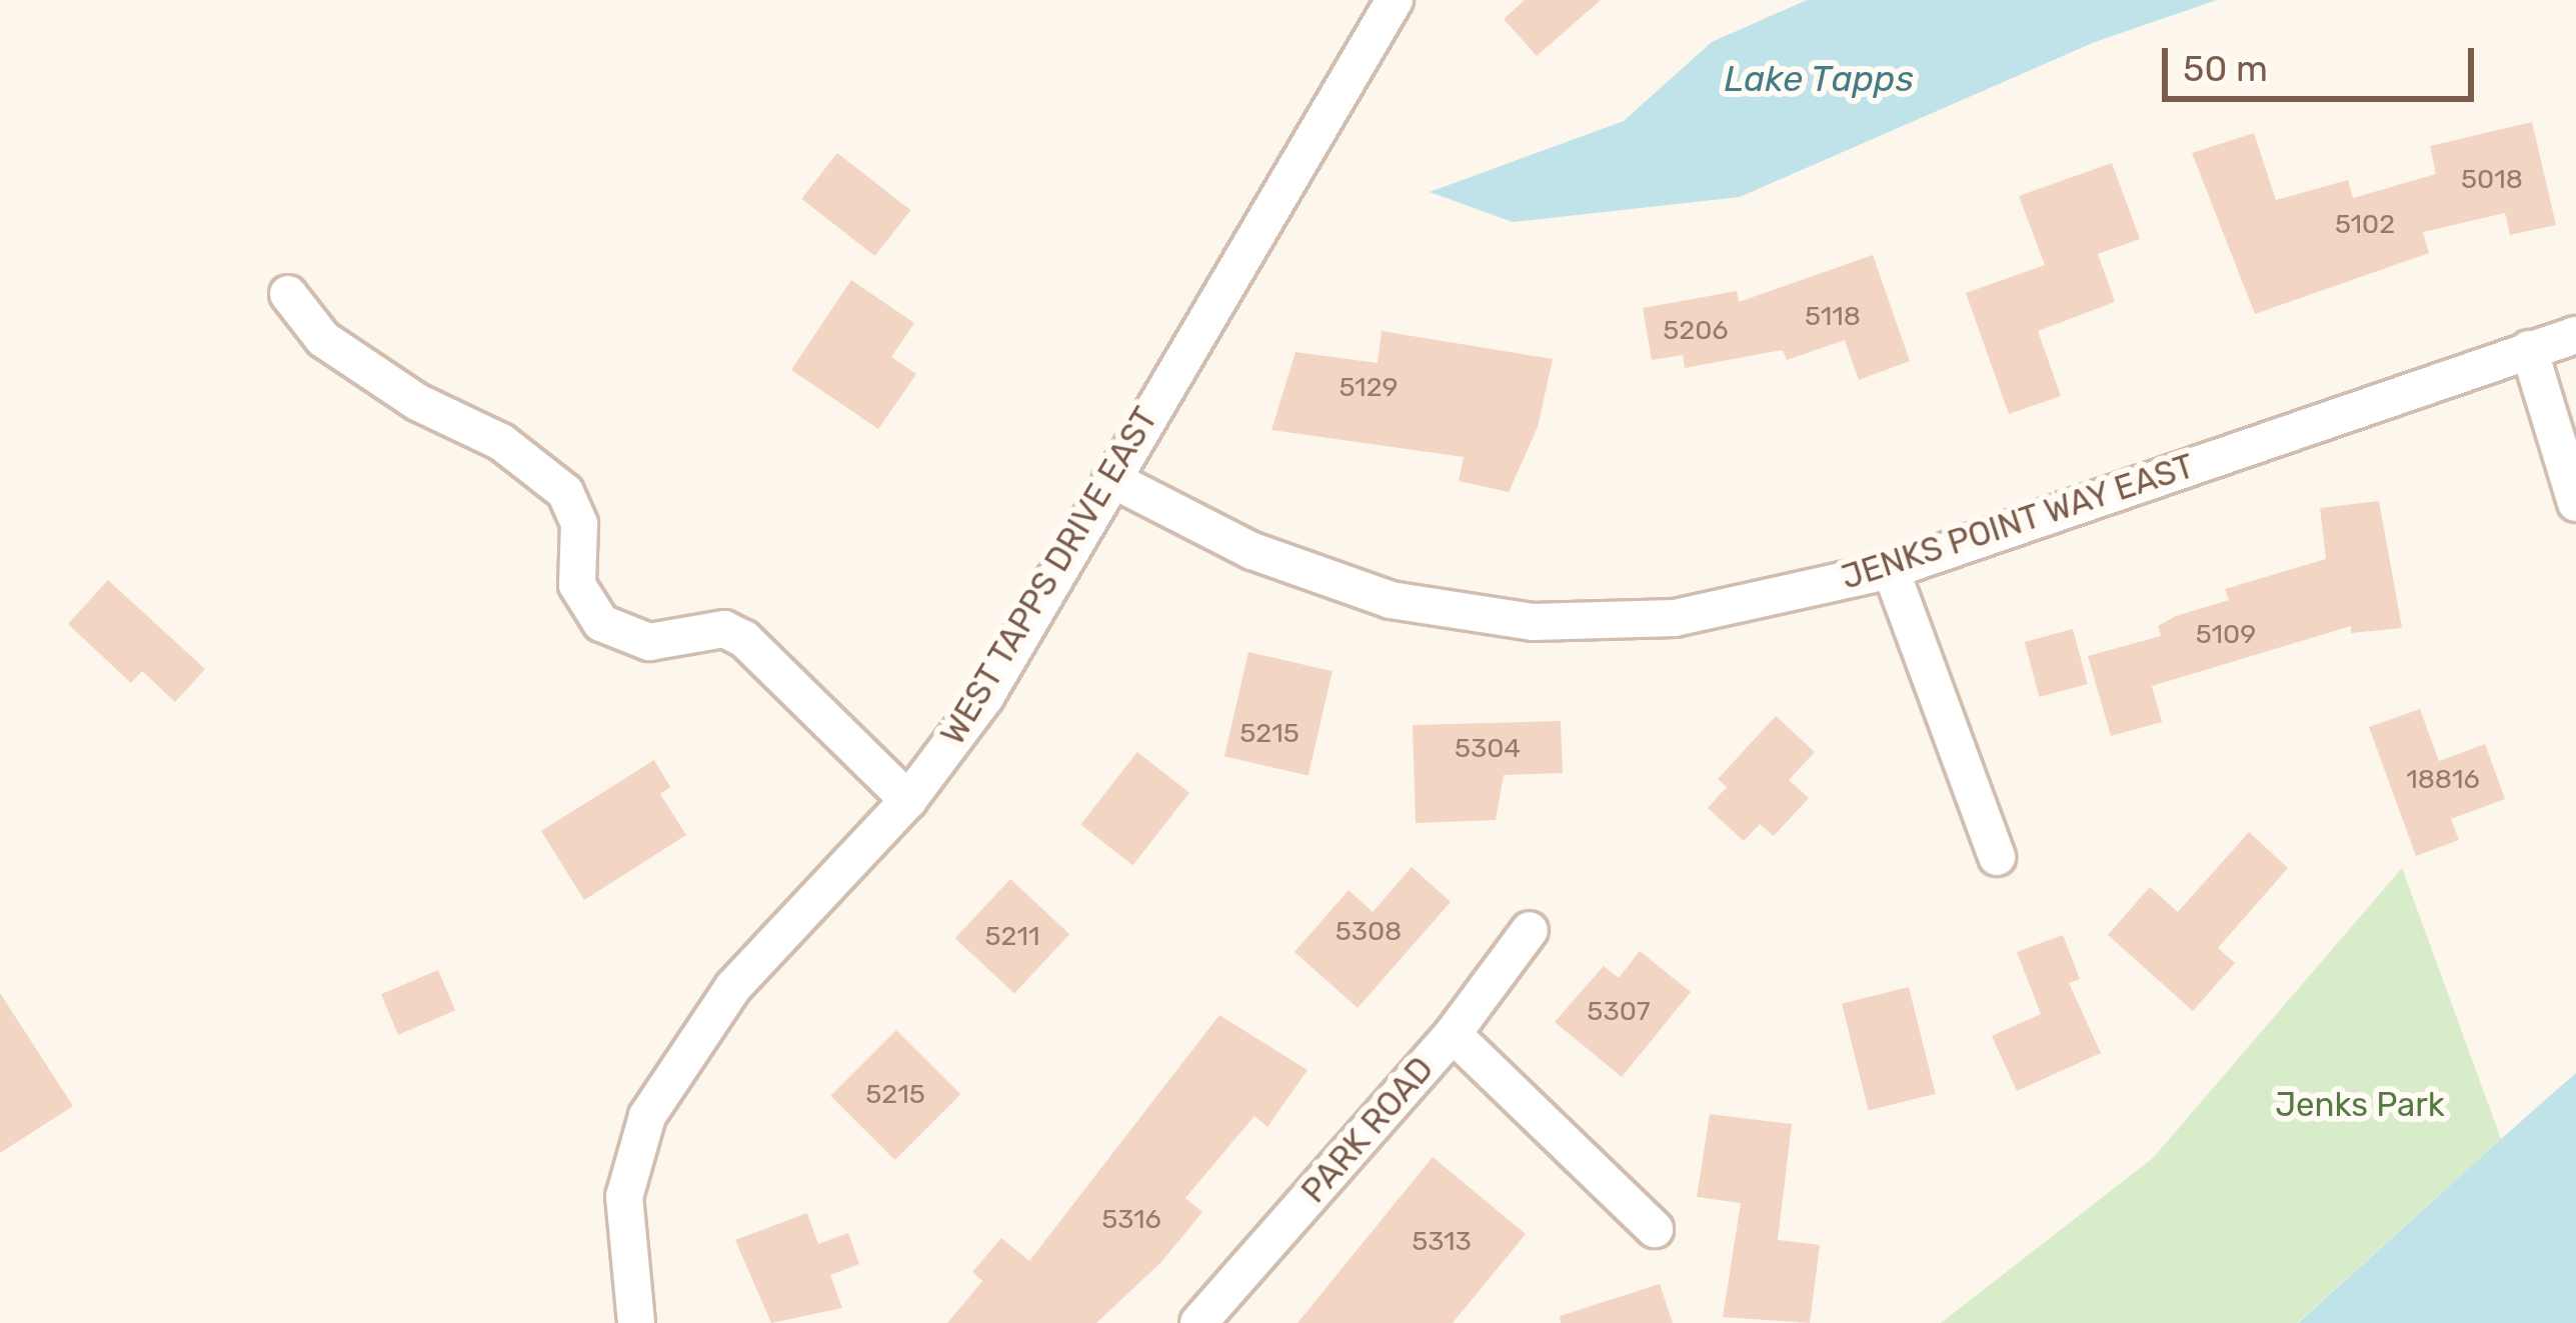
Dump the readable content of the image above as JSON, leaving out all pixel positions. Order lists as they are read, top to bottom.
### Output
{
  "streets": {
    "street": ["JENKS POINT WAY EAST", "WEST TAPPS DRIVE EAST", "PARK ROAD"]
  },
  "crossings": [
    ["JENKS POINT WAY EAST", "WEST TAPPS DRIVE EAST"]
  ],
  "water": ["Lake Tapps"],
  "parks": ["Jenks Park"],
  "house_numbers": [
    "5018",
    "5102",
    "5118",
    "5206",
    "5129",
    "5109",
    "5215",
    "5304",
    "18816",
    "5308",
    "5211",
    "5307",
    "5215",
    "5316",
    "5313"
  ],
  "scale_bar": "50 m"
}
